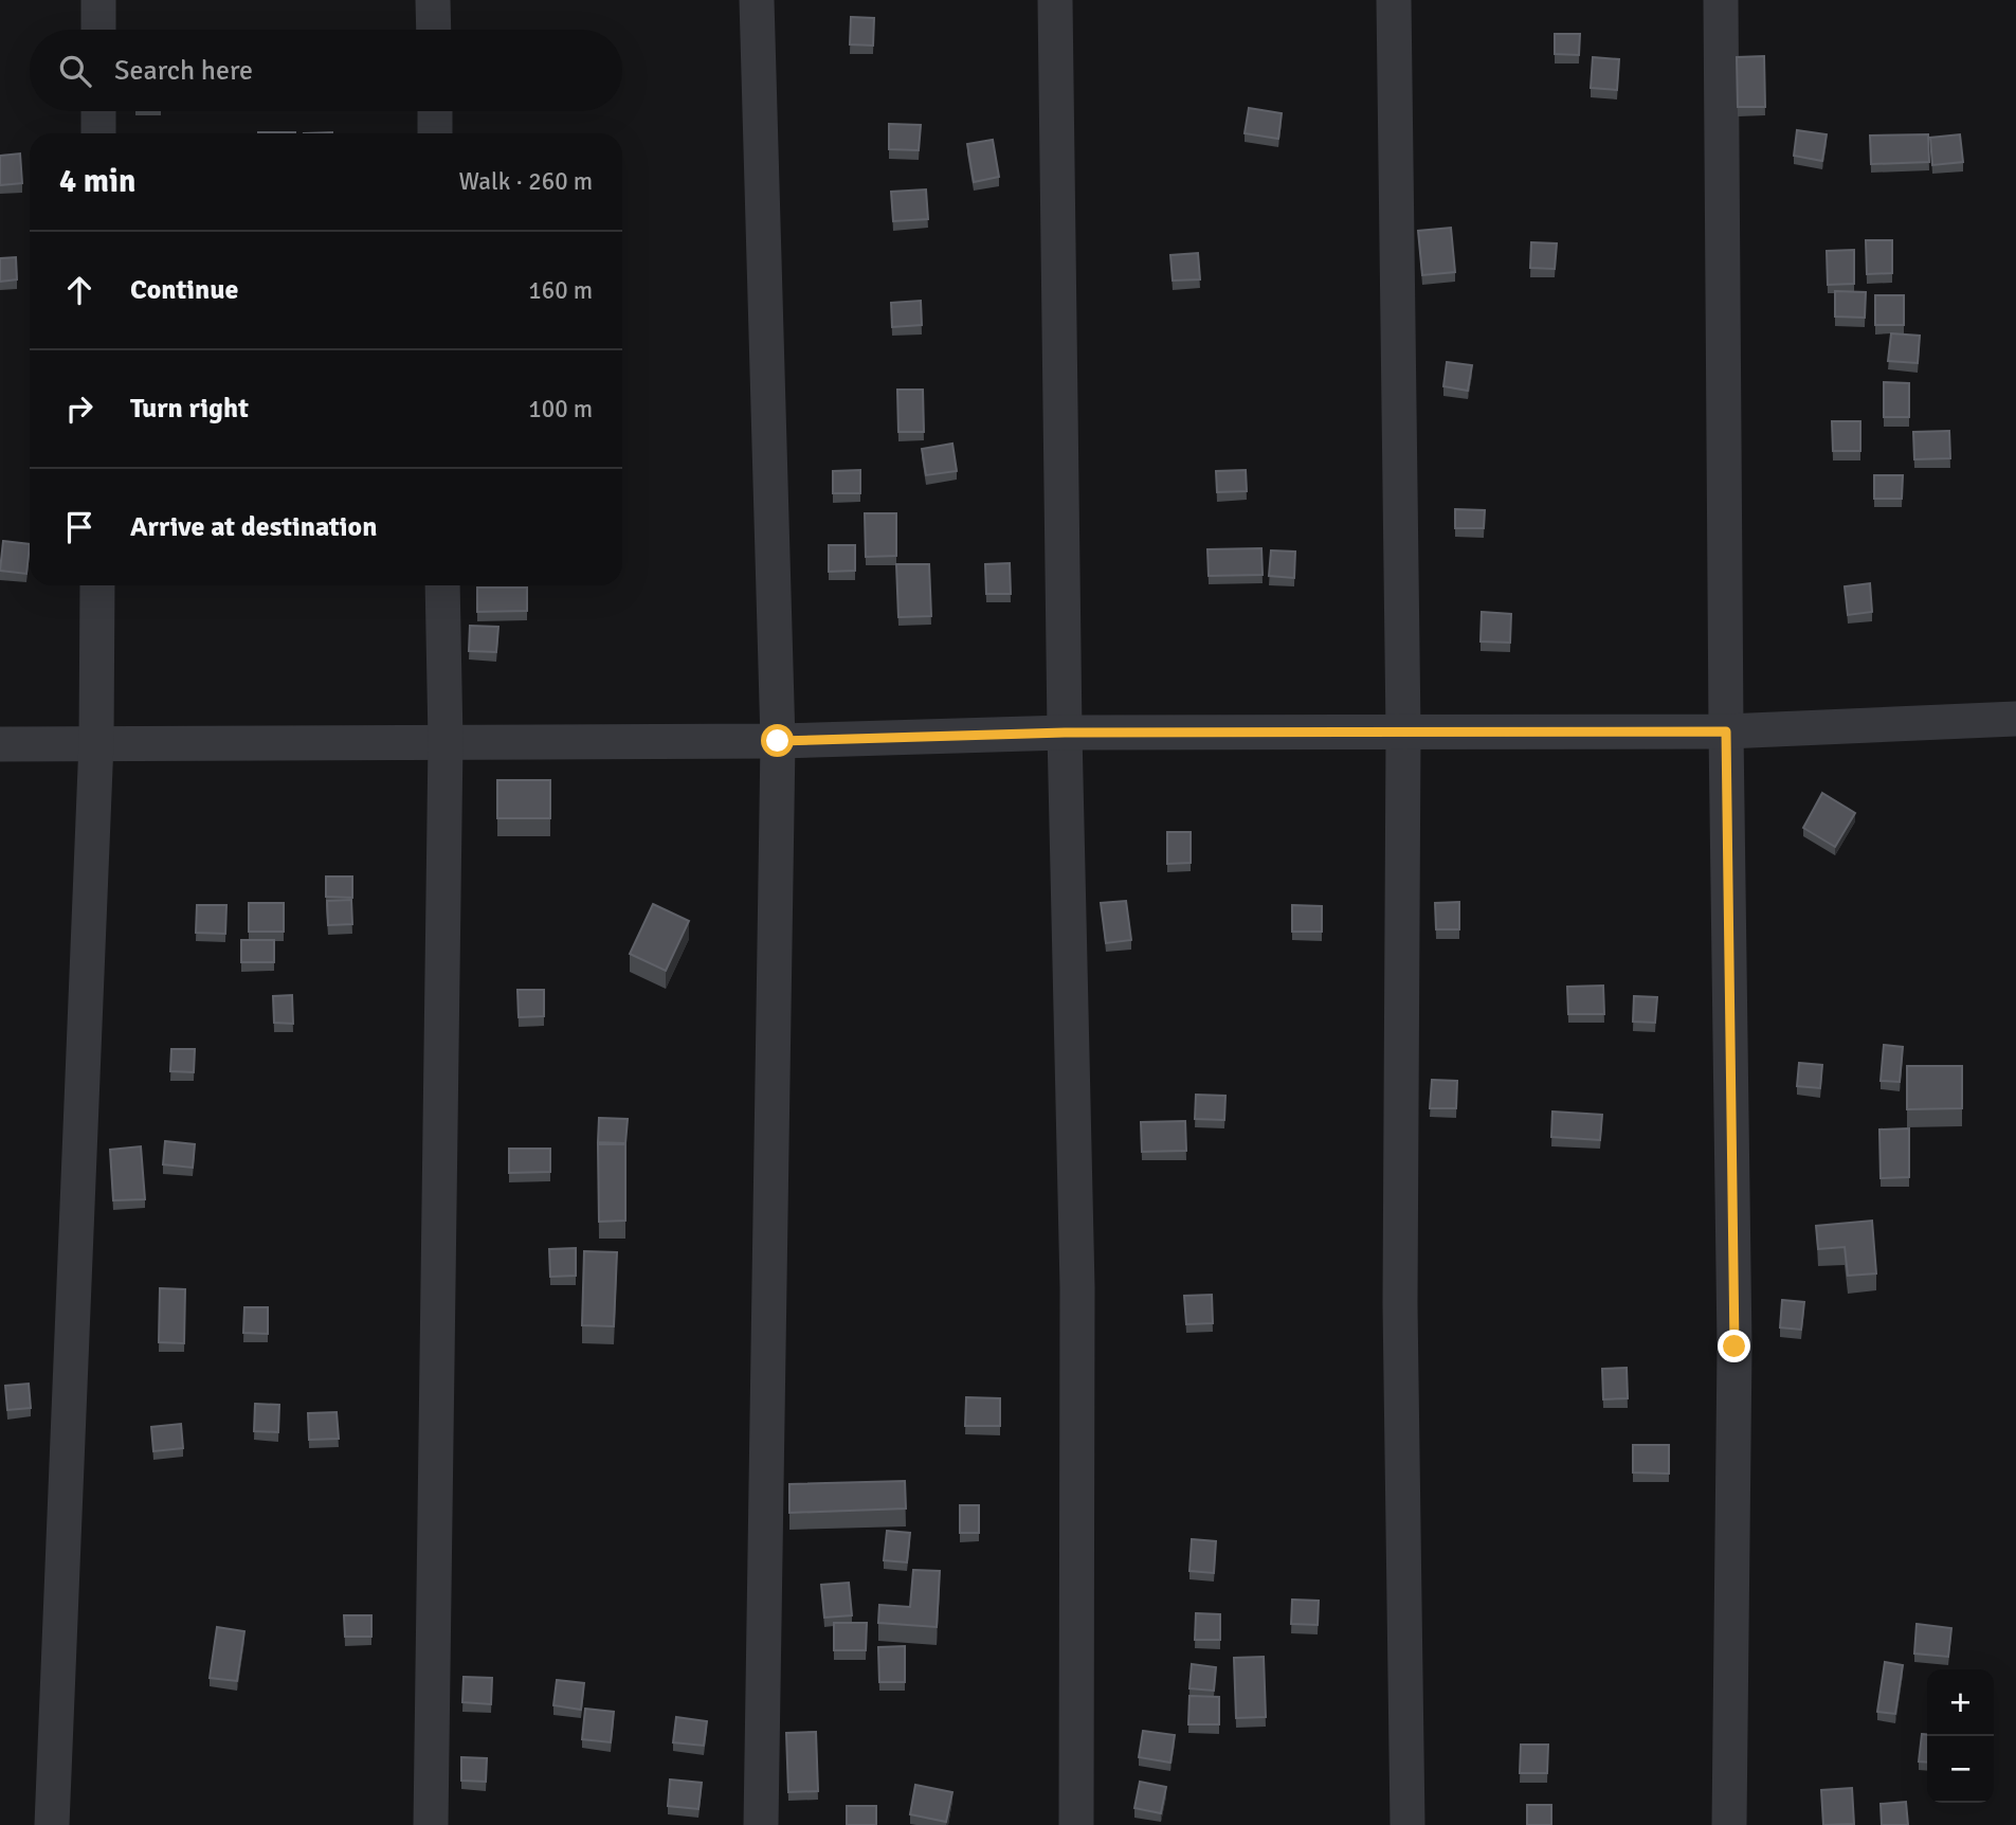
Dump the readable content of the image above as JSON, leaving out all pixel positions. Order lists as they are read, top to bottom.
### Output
{
  "page": {
    "search": "Search here",
    "heading": ["4 min", "Walk · 260 m"],
    "list": [
      ["Continue", "160 m"],
      ["Turn right", "100 m"],
      "Arrive at destination"
    ],
    "map_buttons": ["+", "−"]
  }
}
